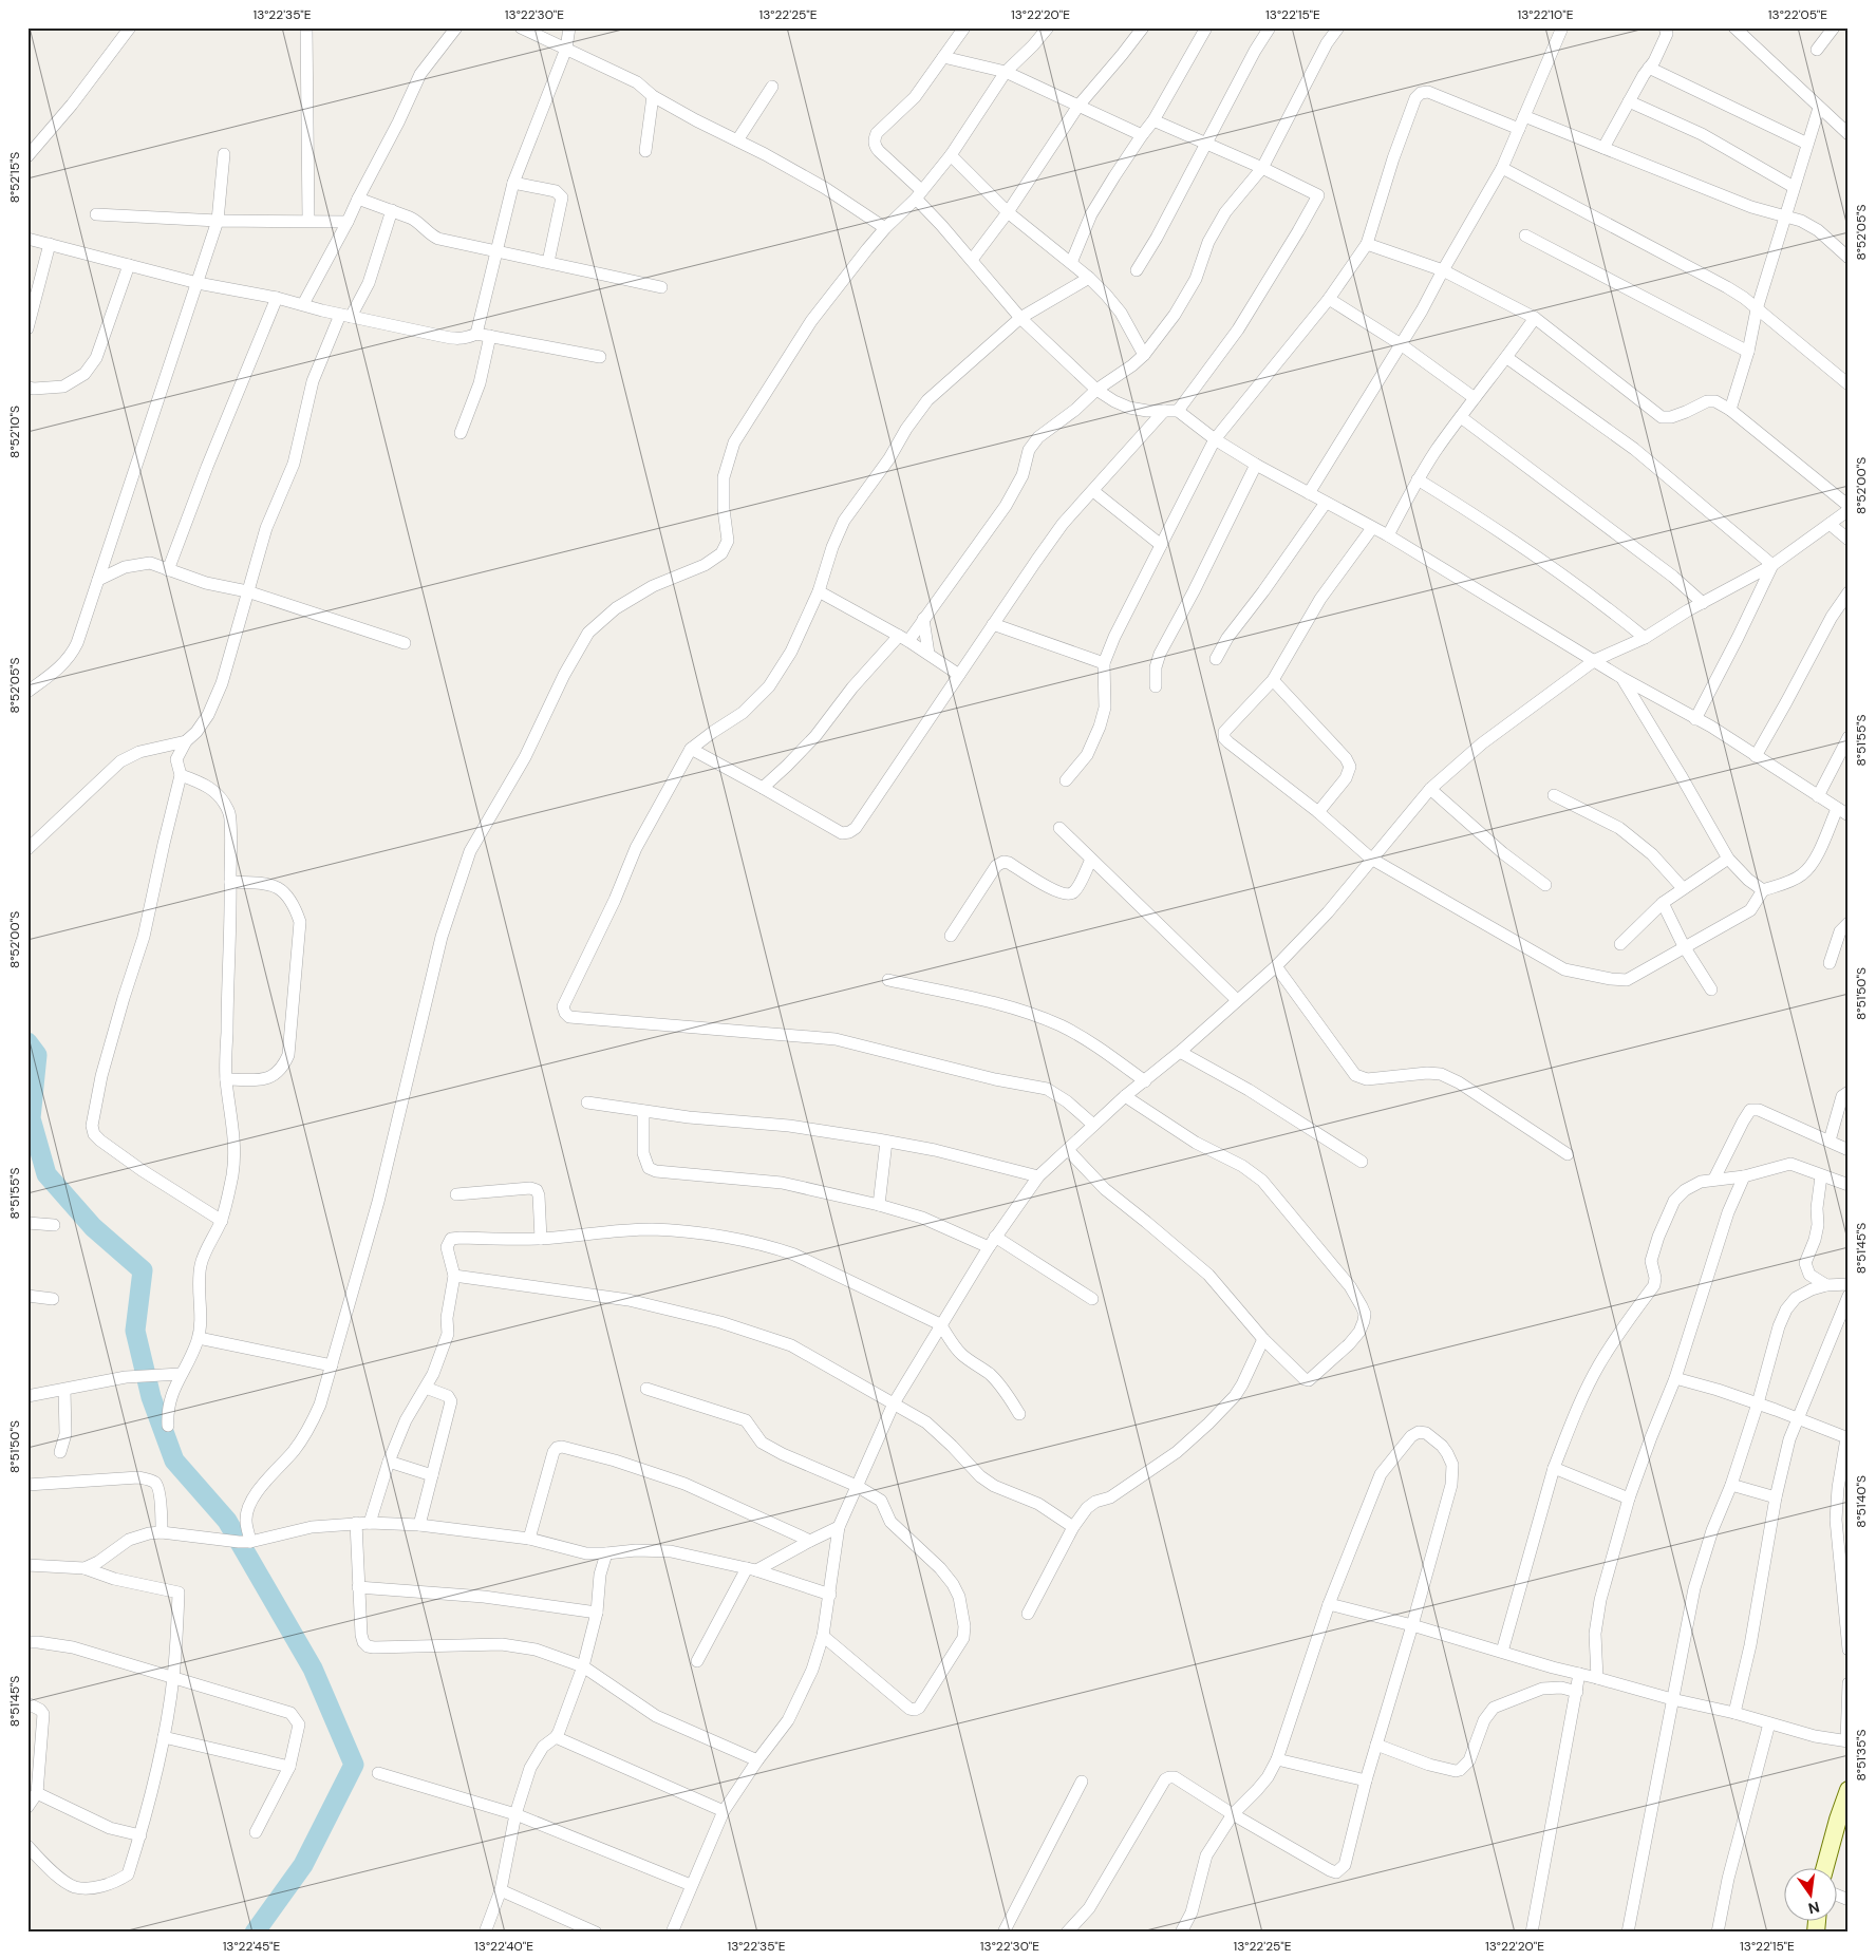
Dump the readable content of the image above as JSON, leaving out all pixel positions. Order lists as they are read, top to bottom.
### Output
{
  "north": "bottom",
  "coordinates": [
    "13°22'35\"E",
    "13°22'30\"E",
    "13°22'25\"E",
    "13°22'20\"E",
    "13°22'15\"E",
    "13°22'10\"E",
    "13°22'05\"E",
    "8°52'15\"S",
    "8°52'05\"S",
    "8°52'10\"S",
    "8°52'00\"S",
    "8°51'55\"S",
    "8°51'50\"S",
    "8°51'45\"S",
    "8°51'40\"S",
    "8°51'35\"S",
    "13°22'45\"E",
    "13°22'40\"E"
  ]
}
